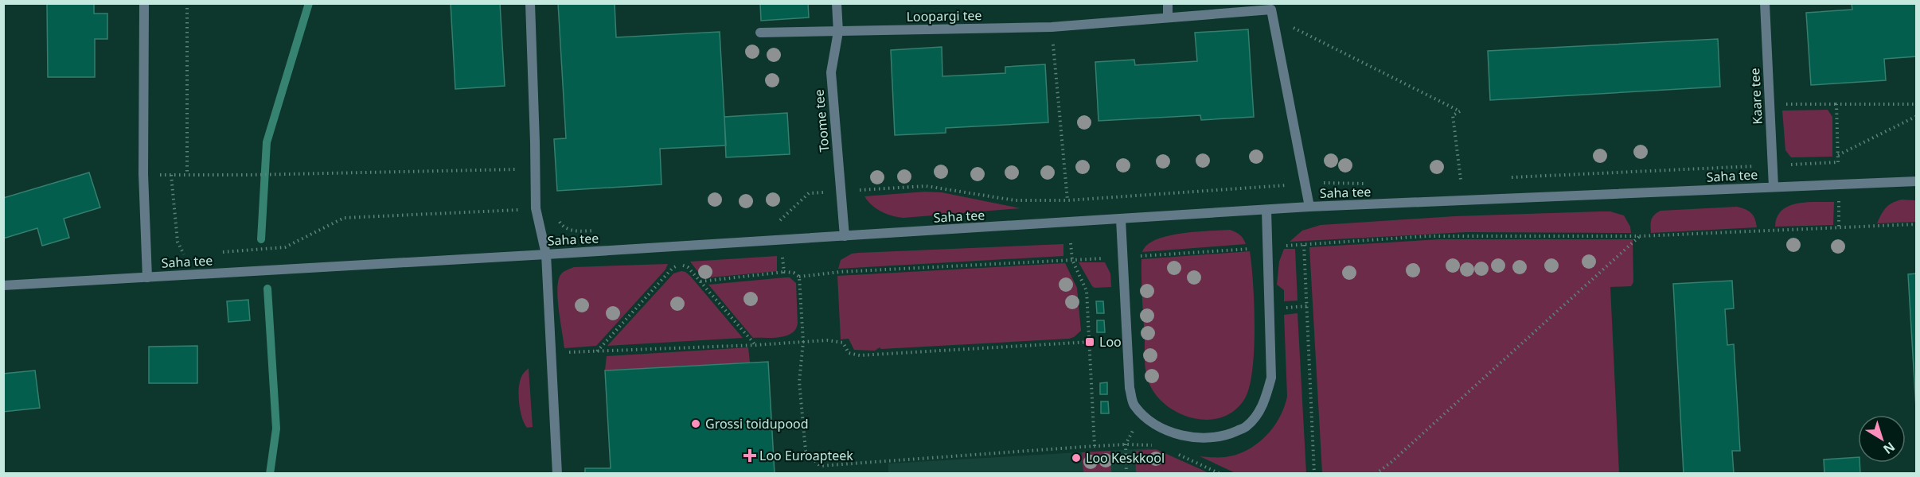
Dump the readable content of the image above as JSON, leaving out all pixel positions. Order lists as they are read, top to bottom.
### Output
{
  "streets": {
    "street": [
      "Loopargi tee",
      "Kaare tee",
      "Toome tee",
      "Saha tee"
    ]
  },
  "crossings": [
    ["Loopargi tee", "Toome tee"],
    ["Kaare tee", "Saha tee"],
    ["Toome tee", "Saha tee"]
  ],
  "places": {
    "transit": ["Loo"],
    "other": ["Grossi toidupood", "Loo Keskkool"],
    "health": ["Loo Euroapteek"]
  },
  "north": "bottom right"
}
